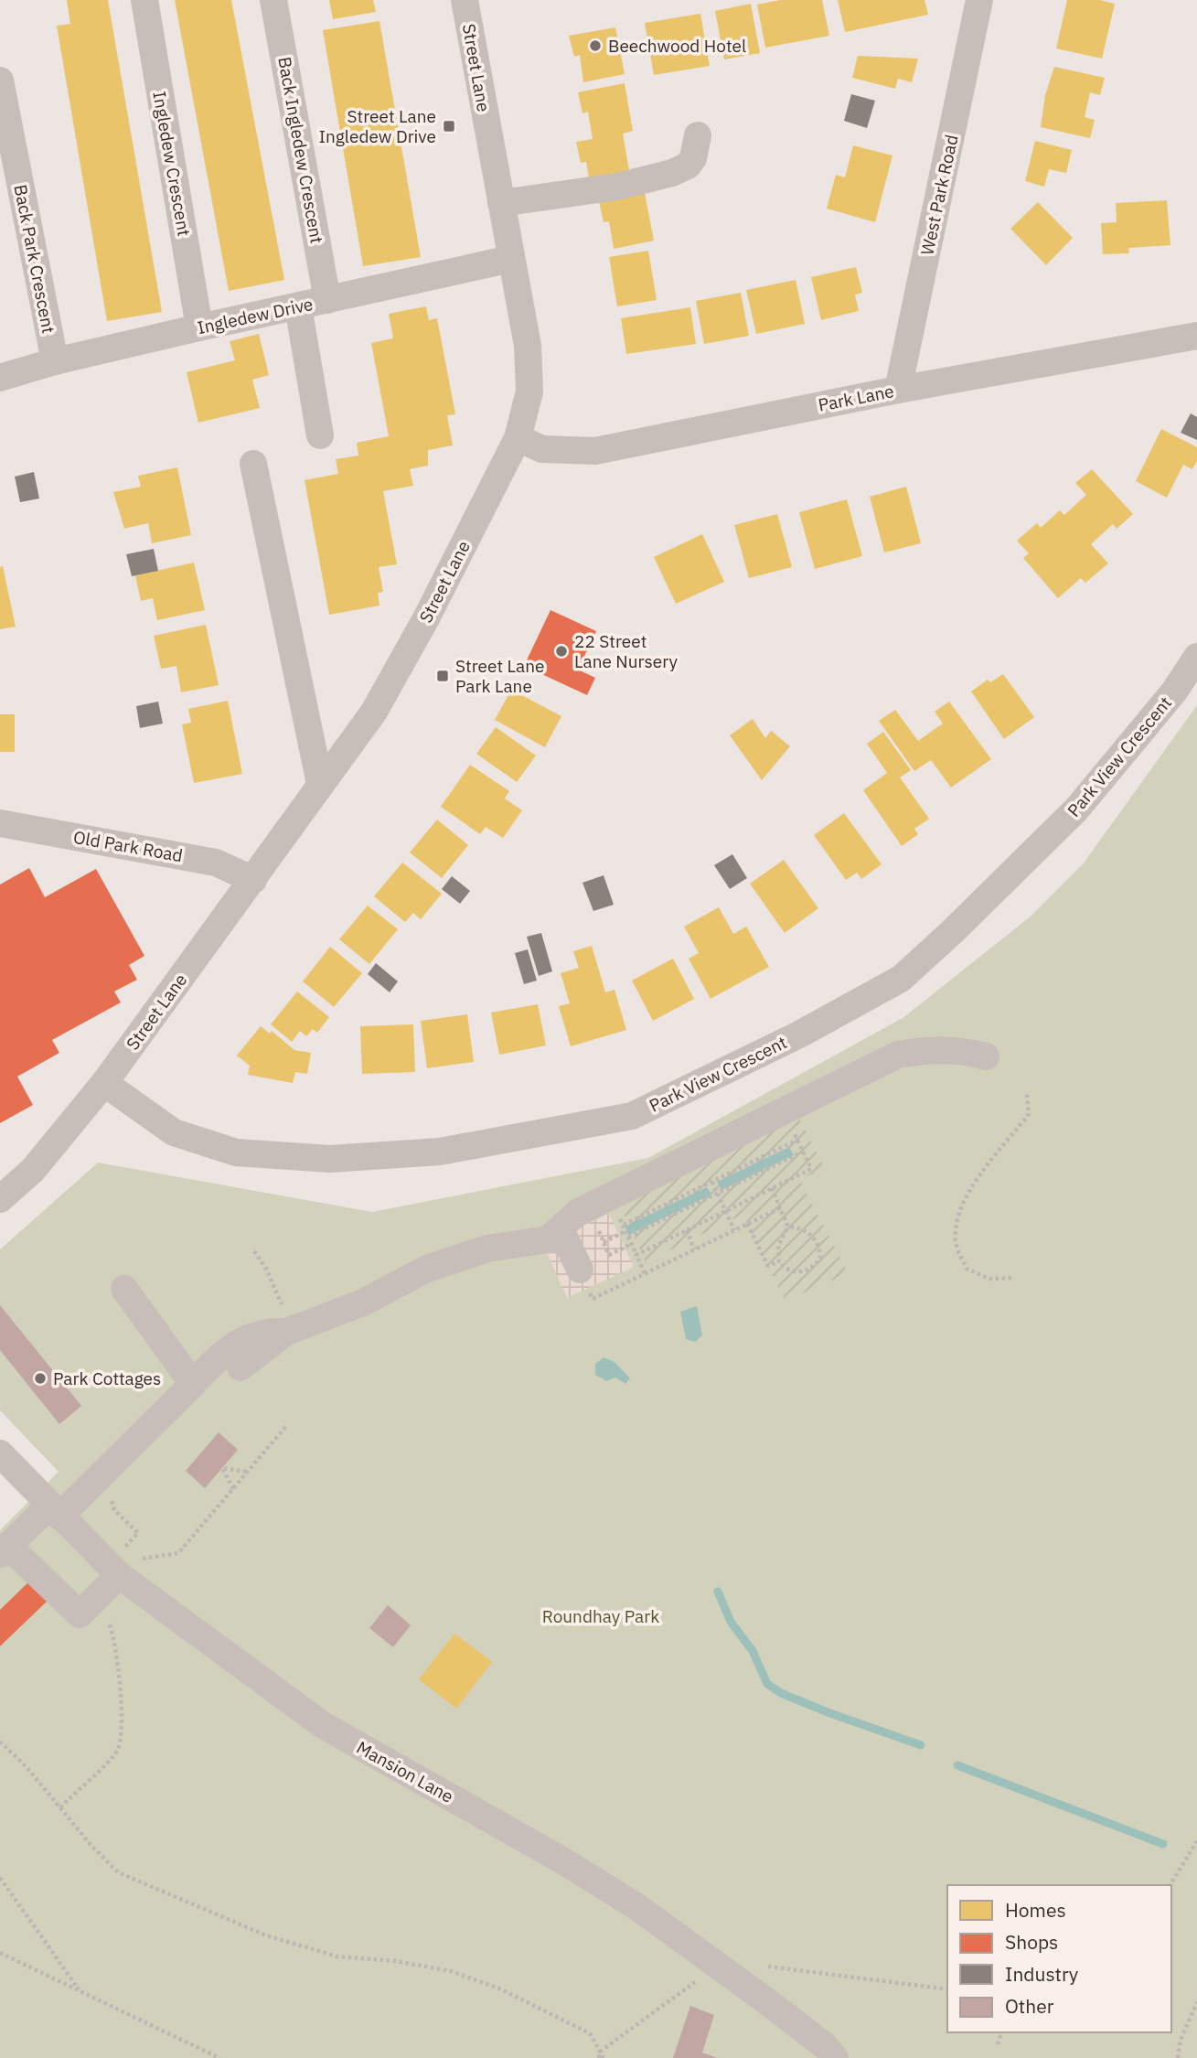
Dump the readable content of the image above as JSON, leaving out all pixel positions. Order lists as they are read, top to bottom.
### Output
{
  "streets": {
    "street": [
      "Street Lane",
      "Back Ingledew Crescent",
      "Ingledew Crescent",
      "West Park Road",
      "Back Park Crescent",
      "Ingledew Drive",
      "Park Lane",
      "Park View Crescent",
      "Old Park Road",
      "Mansion Lane"
    ]
  },
  "crossings": [
    ["Street Lane", "Ingledew Drive"],
    ["Street Lane", "Park Lane"],
    ["Street Lane", "Park View Crescent"],
    ["Street Lane", "Old Park Road"],
    ["Back Ingledew Crescent", "Ingledew Drive"],
    ["Ingledew Crescent", "Ingledew Drive"],
    ["West Park Road", "Park Lane"],
    ["Back Park Crescent", "Ingledew Drive"]
  ],
  "parks": ["Roundhay Park"],
  "places": {
    "other": ["Beechwood Hotel", "22 Street Lane Nursery", "Park Cottages"],
    "transit": ["Street Lane Ingledew Drive", "Street Lane Park Lane"]
  },
  "legend": [
    "Homes",
    "Shops",
    "Industry",
    "Other"
  ]
}
